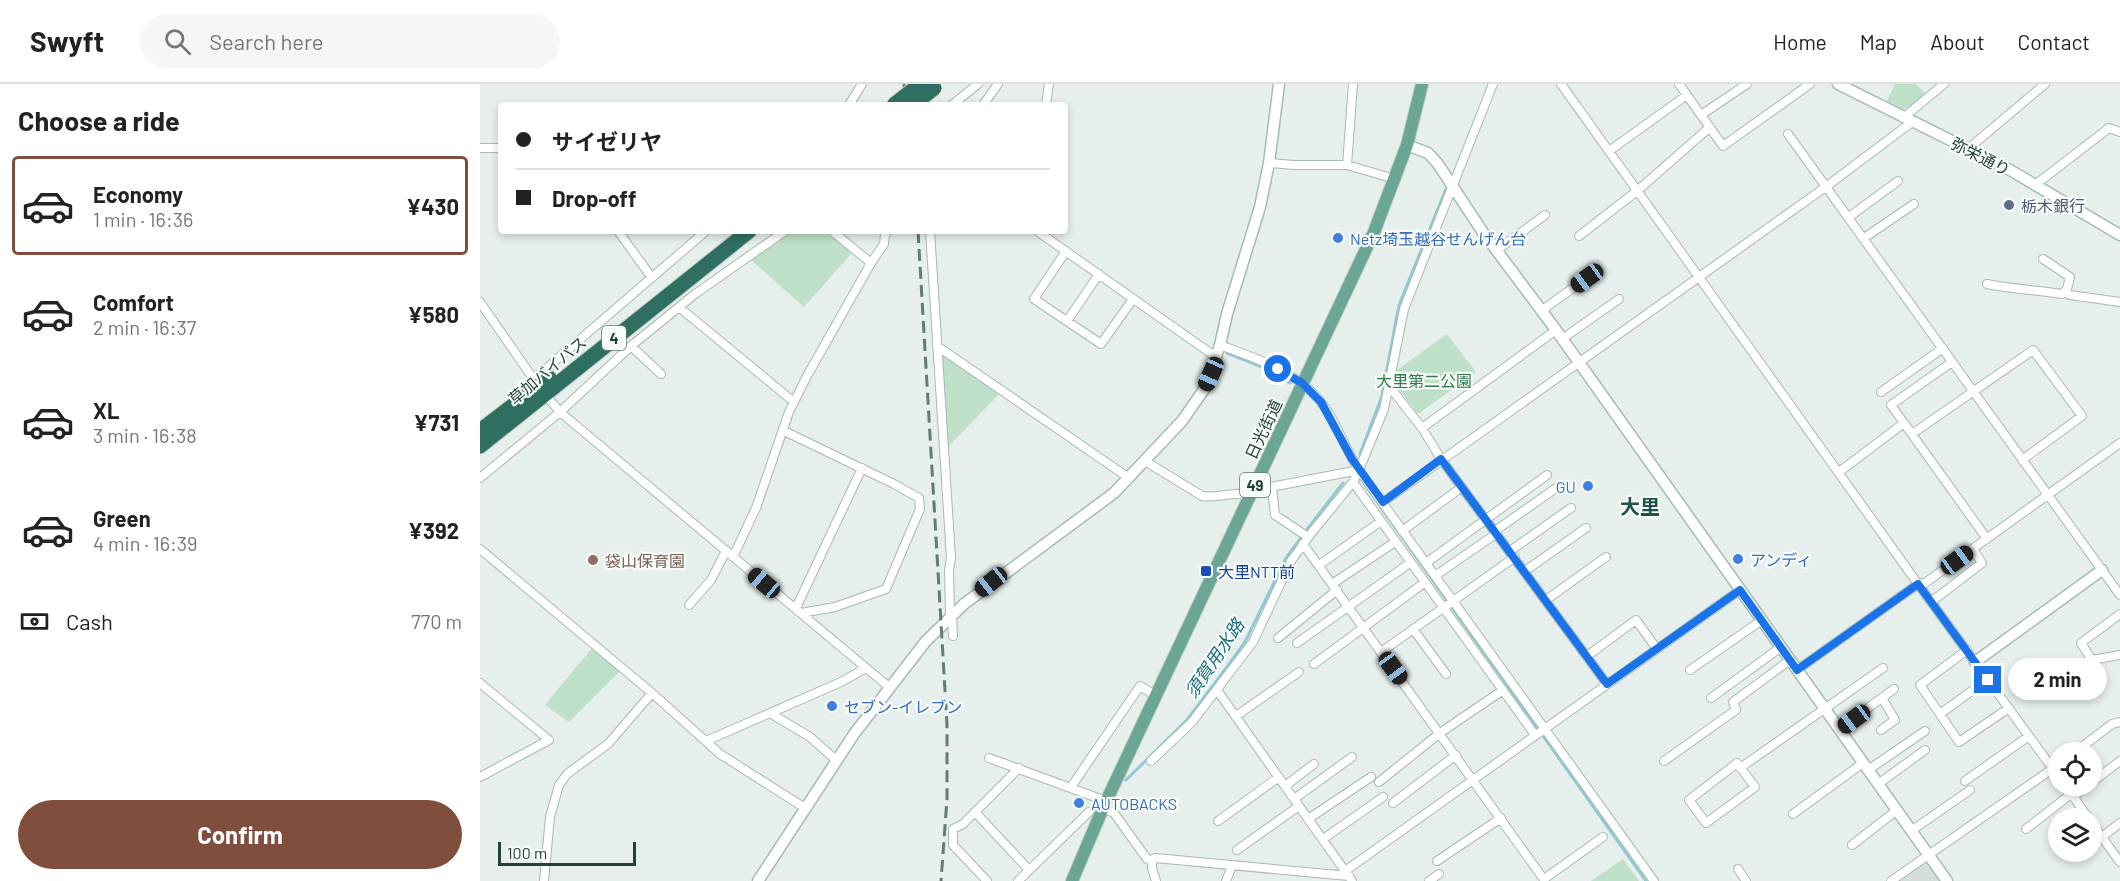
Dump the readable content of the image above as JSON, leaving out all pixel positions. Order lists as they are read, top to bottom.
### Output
{
  "streets": {
    "highway": ["4", "草加バイパス"],
    "main road": ["日光街道", "49"],
    "street": ["弥栄通り"]
  },
  "districts": ["大里"],
  "water": ["須賀用水路"],
  "parks": ["大里第二公園"],
  "places": {
    "other": [
      "栃木銀行",
      "Netz埼玉越谷せんげん台",
      "GU",
      "アンディ",
      "袋山保育園",
      "セブン-イレブン",
      "AUTOBACKS"
    ],
    "transit": ["大里NTT前"]
  },
  "scale_bar": "100 m",
  "page": {
    "header": "Swyft",
    "search": "Search here",
    "nav": [
      "Home",
      "Map",
      "About",
      "Contact"
    ],
    "heading": "Choose a ride",
    "banner": ["サイゼリヤ", "Drop-off"],
    "list": [
      {
        "name": "Economy",
        "note": "1 min · 16:36",
        "value": "¥430"
      },
      {
        "name": "Comfort",
        "note": "2 min · 16:37",
        "value": "¥580"
      },
      {
        "name": "XL",
        "note": "3 min · 16:38",
        "value": "¥731"
      },
      {
        "name": "Green",
        "note": "4 min · 16:39",
        "value": "¥392"
      }
    ],
    "pay": ["Cash", "770 m"],
    "bubble": "2 min",
    "buttons": "Confirm",
    "scale": "100 m"
  }
}
